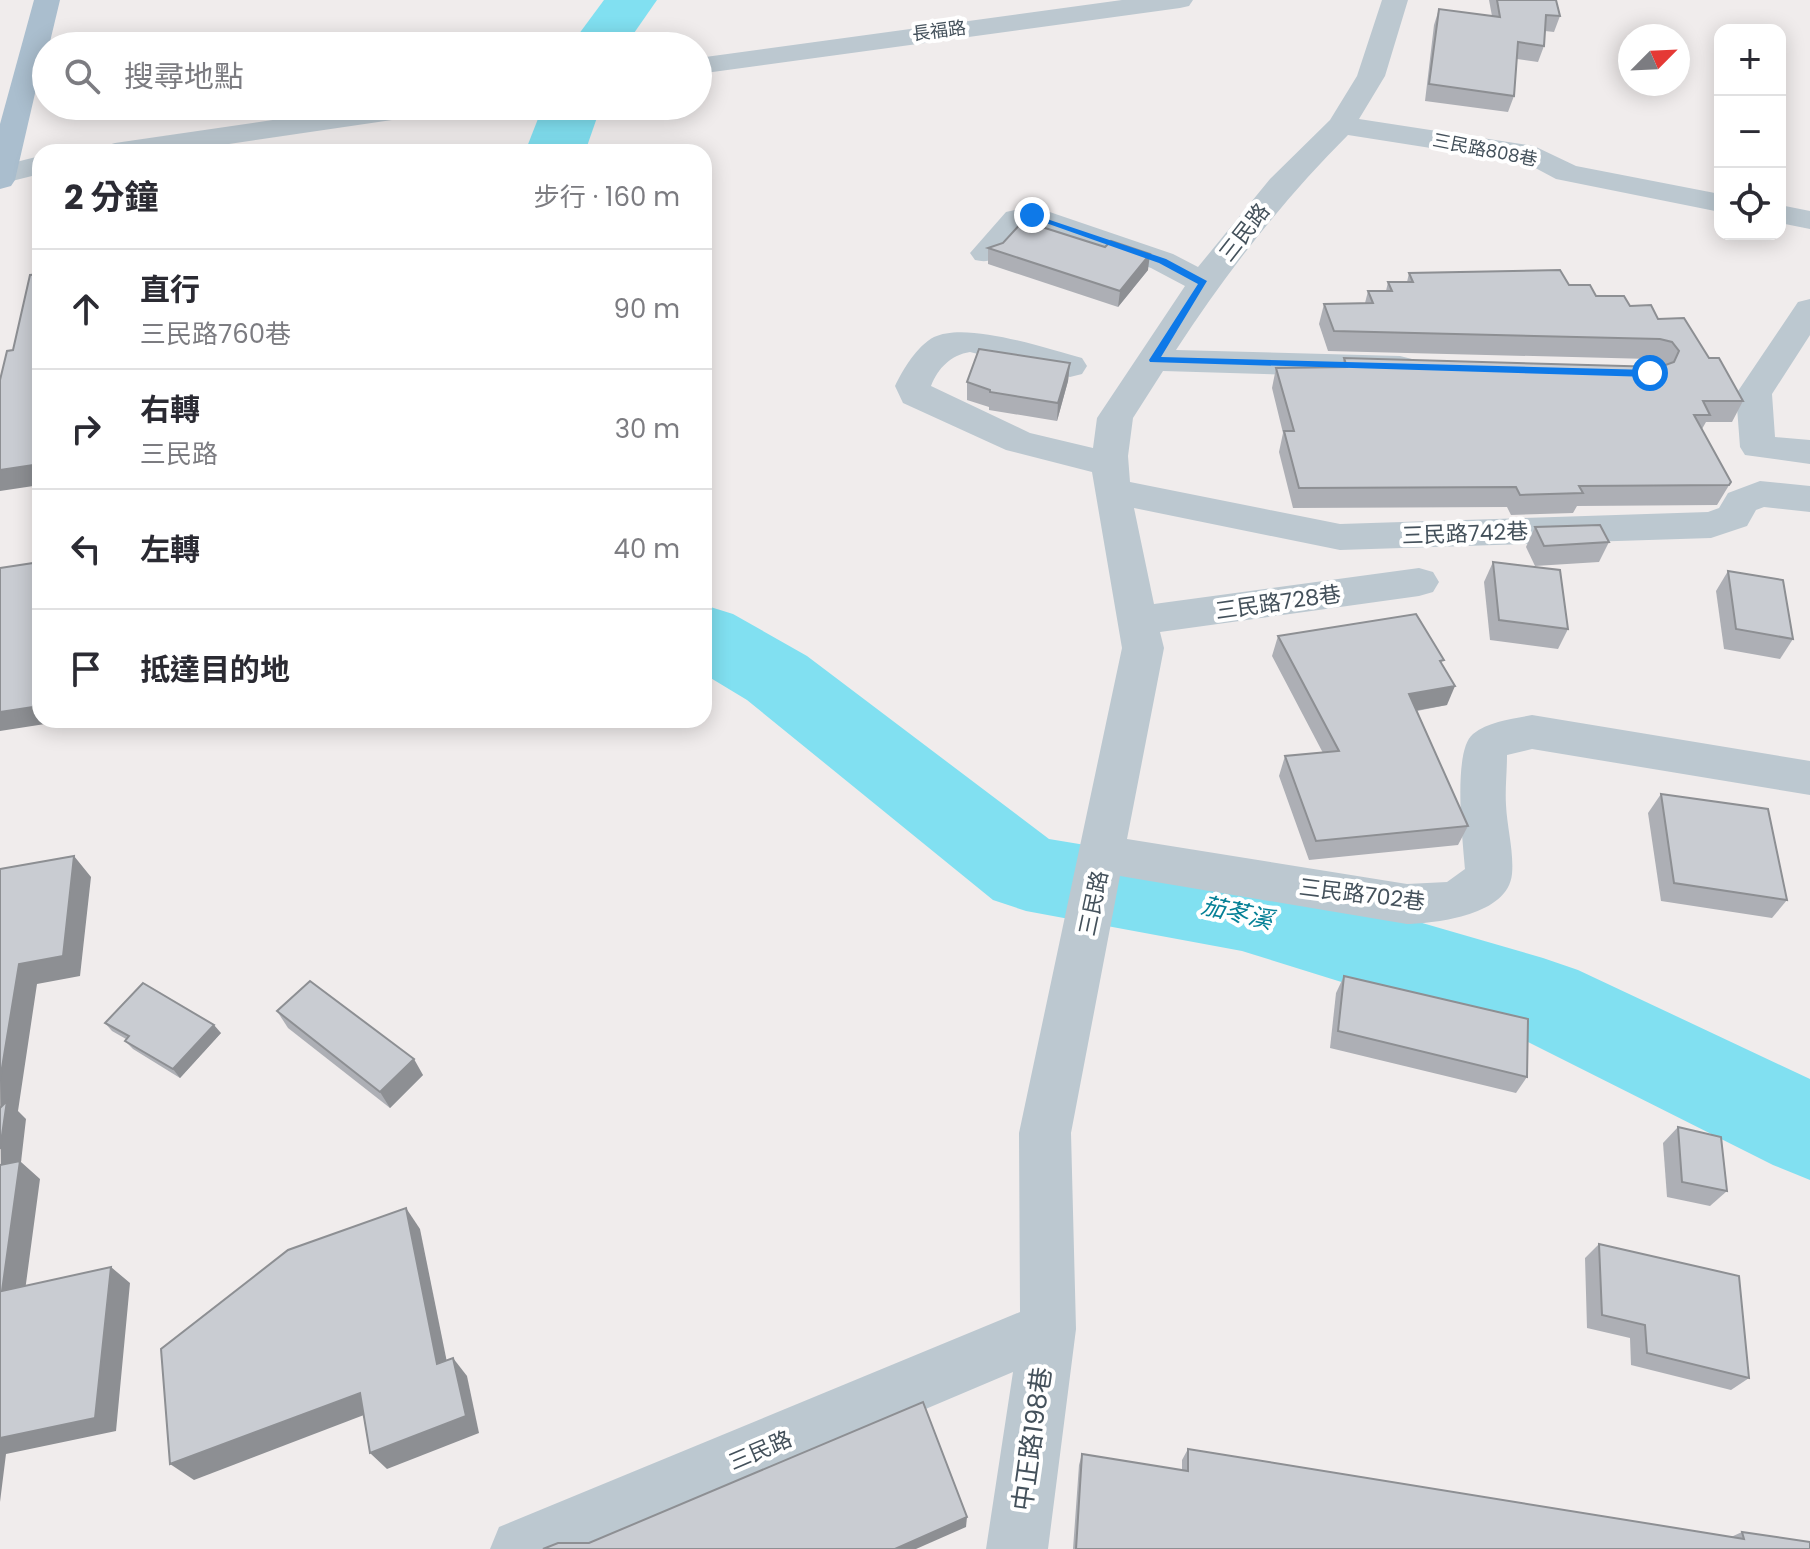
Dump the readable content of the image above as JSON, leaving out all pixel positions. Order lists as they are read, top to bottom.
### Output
{
  "streets": {
    "street": [
      "長福路",
      "三民路808巷",
      "三民路",
      "三民路742巷",
      "三民路728巷",
      "三民路702巷",
      "中正路198巷"
    ]
  },
  "crossings": [
    ["三民路808巷", "三民路"],
    ["三民路", "三民路742巷"],
    ["三民路", "三民路728巷"],
    ["三民路", "三民路702巷"],
    ["三民路", "中正路198巷"]
  ],
  "water": ["茄苳溪"],
  "north": "top right",
  "page": {
    "map_buttons": ["+", "−"],
    "search": "搜尋地點",
    "heading": ["2 分鐘", "步行 · 160 m"],
    "list": [
      ["直行", "三民路760巷", "90 m"],
      ["右轉", "三民路", "30 m"],
      ["左轉", "40 m"],
      "抵達目的地"
    ]
  }
}
